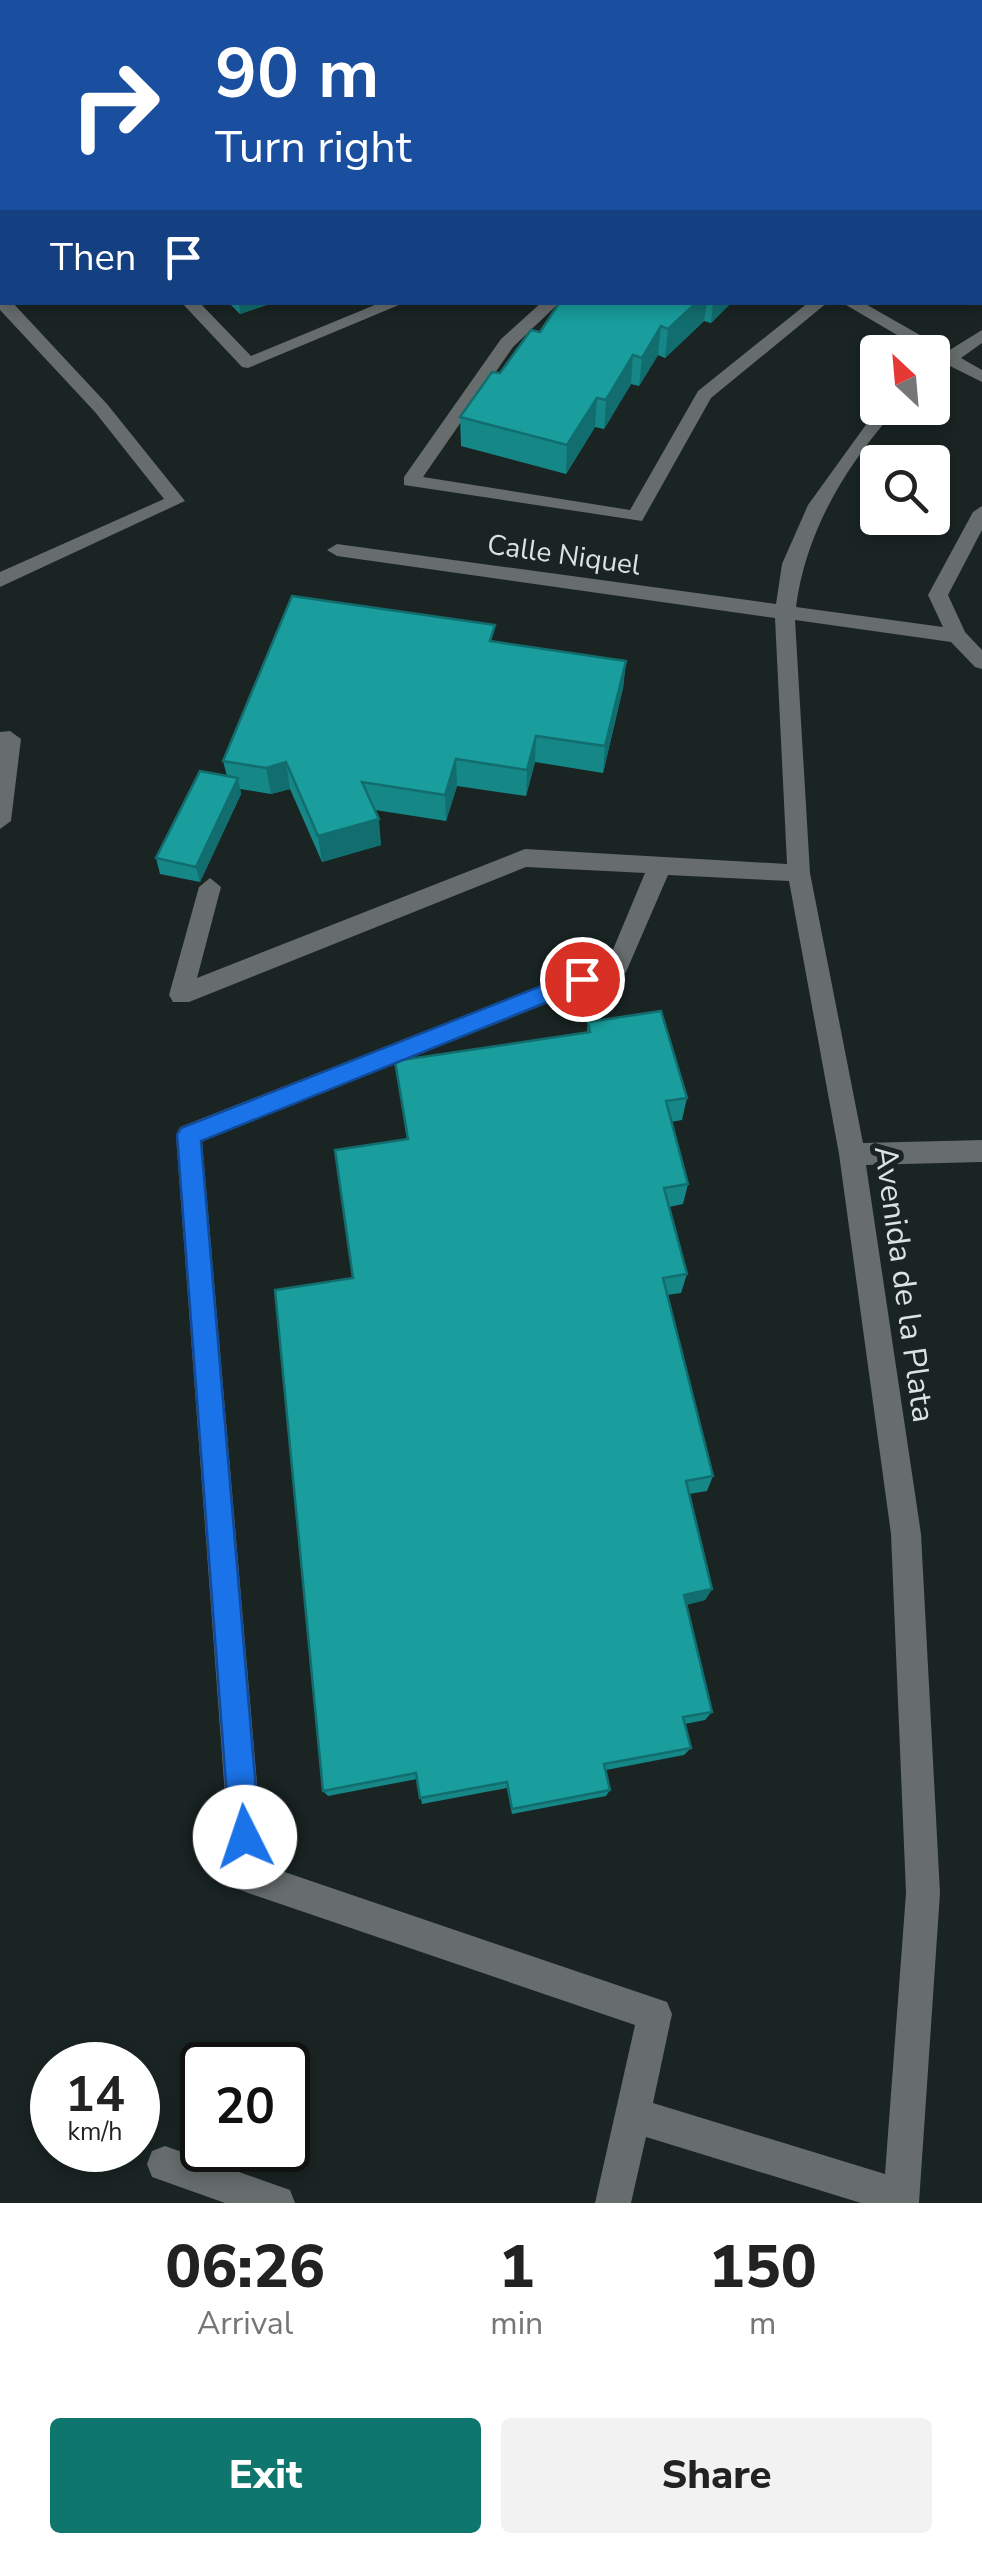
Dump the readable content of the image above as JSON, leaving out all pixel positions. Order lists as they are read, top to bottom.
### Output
{
  "streets": {
    "street": ["Calle Niquel", "Avenida de la Plata"]
  },
  "crossings": [
    ["Calle Niquel", "Avenida de la Plata"]
  ],
  "north": "top left",
  "page": {
    "turn": ["90 m", "Turn right"],
    "then": "Then",
    "speed": "14 km/h",
    "limit": "20",
    "eta": [
      "06:26",
      "Arrival",
      "1",
      "min",
      "150",
      "m"
    ],
    "buttons": ["Exit", "Share"]
  }
}
